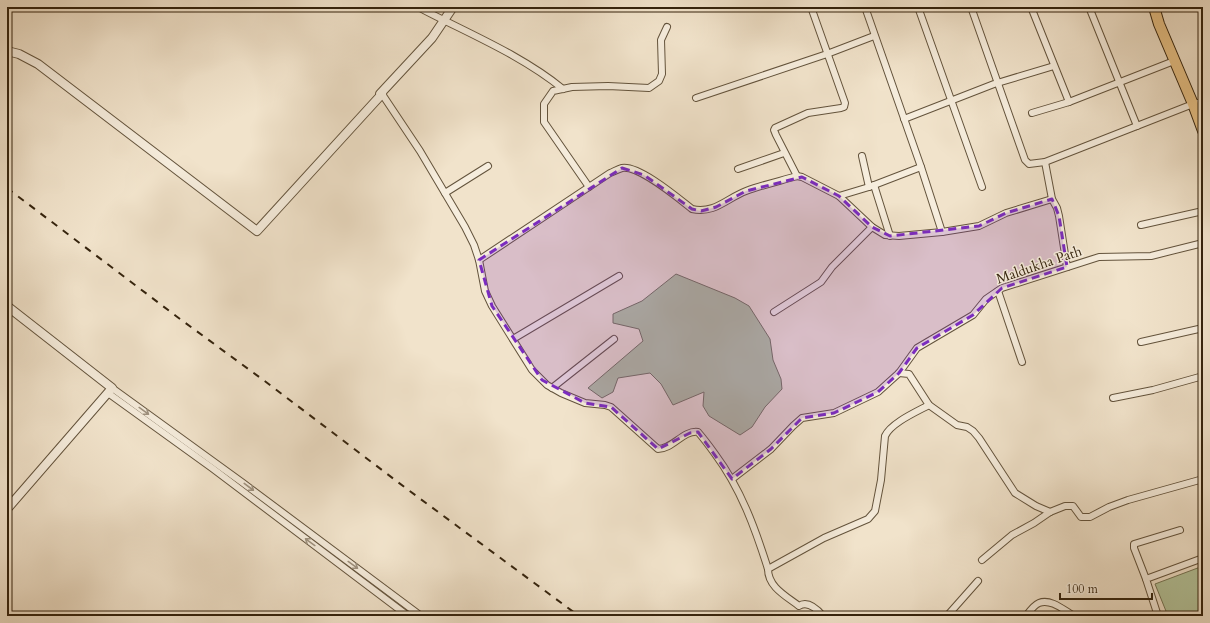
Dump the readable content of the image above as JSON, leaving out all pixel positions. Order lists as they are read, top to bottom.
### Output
{
  "streets": {
    "street": ["Maldukha Path"]
  },
  "scale_bar": "100 m"
}
